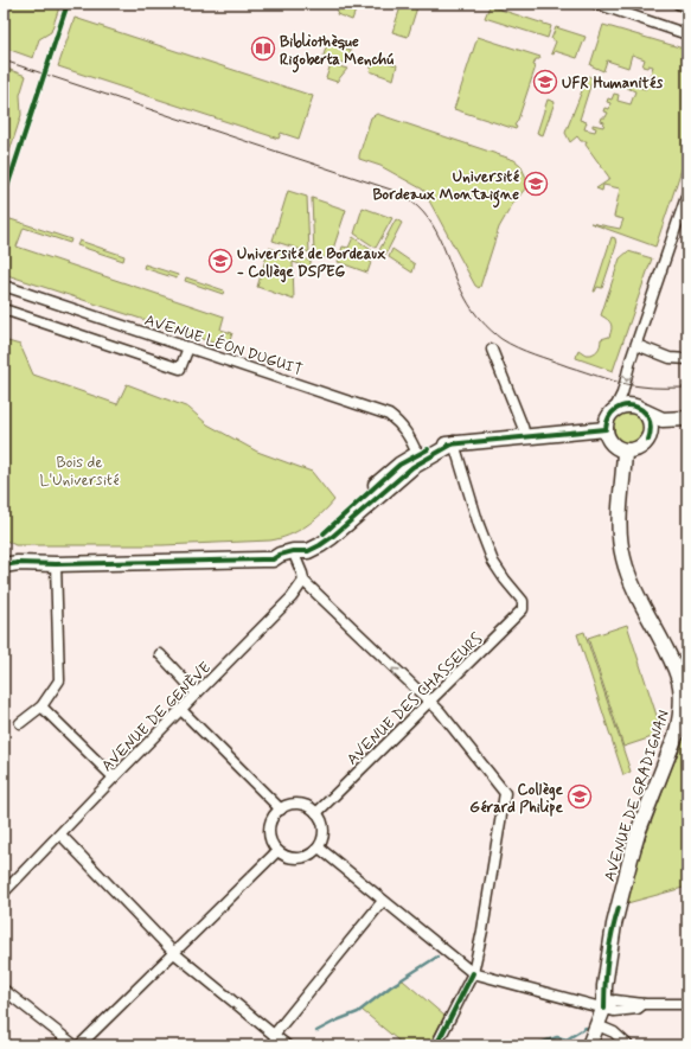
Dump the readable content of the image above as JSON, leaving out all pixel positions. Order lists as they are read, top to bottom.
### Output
{
  "streets": {
    "main road": ["AVENUE DE GRADIGNAN"],
    "street": ["AVENUE LÉON DUGUIT", "AVENUE DES CHASSEURS", "AVENUE DE GENÈVE"]
  },
  "parks": ["Bois de L'Université"],
  "places": {
    "library": ["Bibliothèque Rigoberta Menchú"],
    "school or university": [
      "UFR Humanités",
      "Université Bordeaux Montaigne",
      "Université de Bordeaux - Collège DSPEG",
      "Collège Gérard Philipe"
    ]
  }
}
